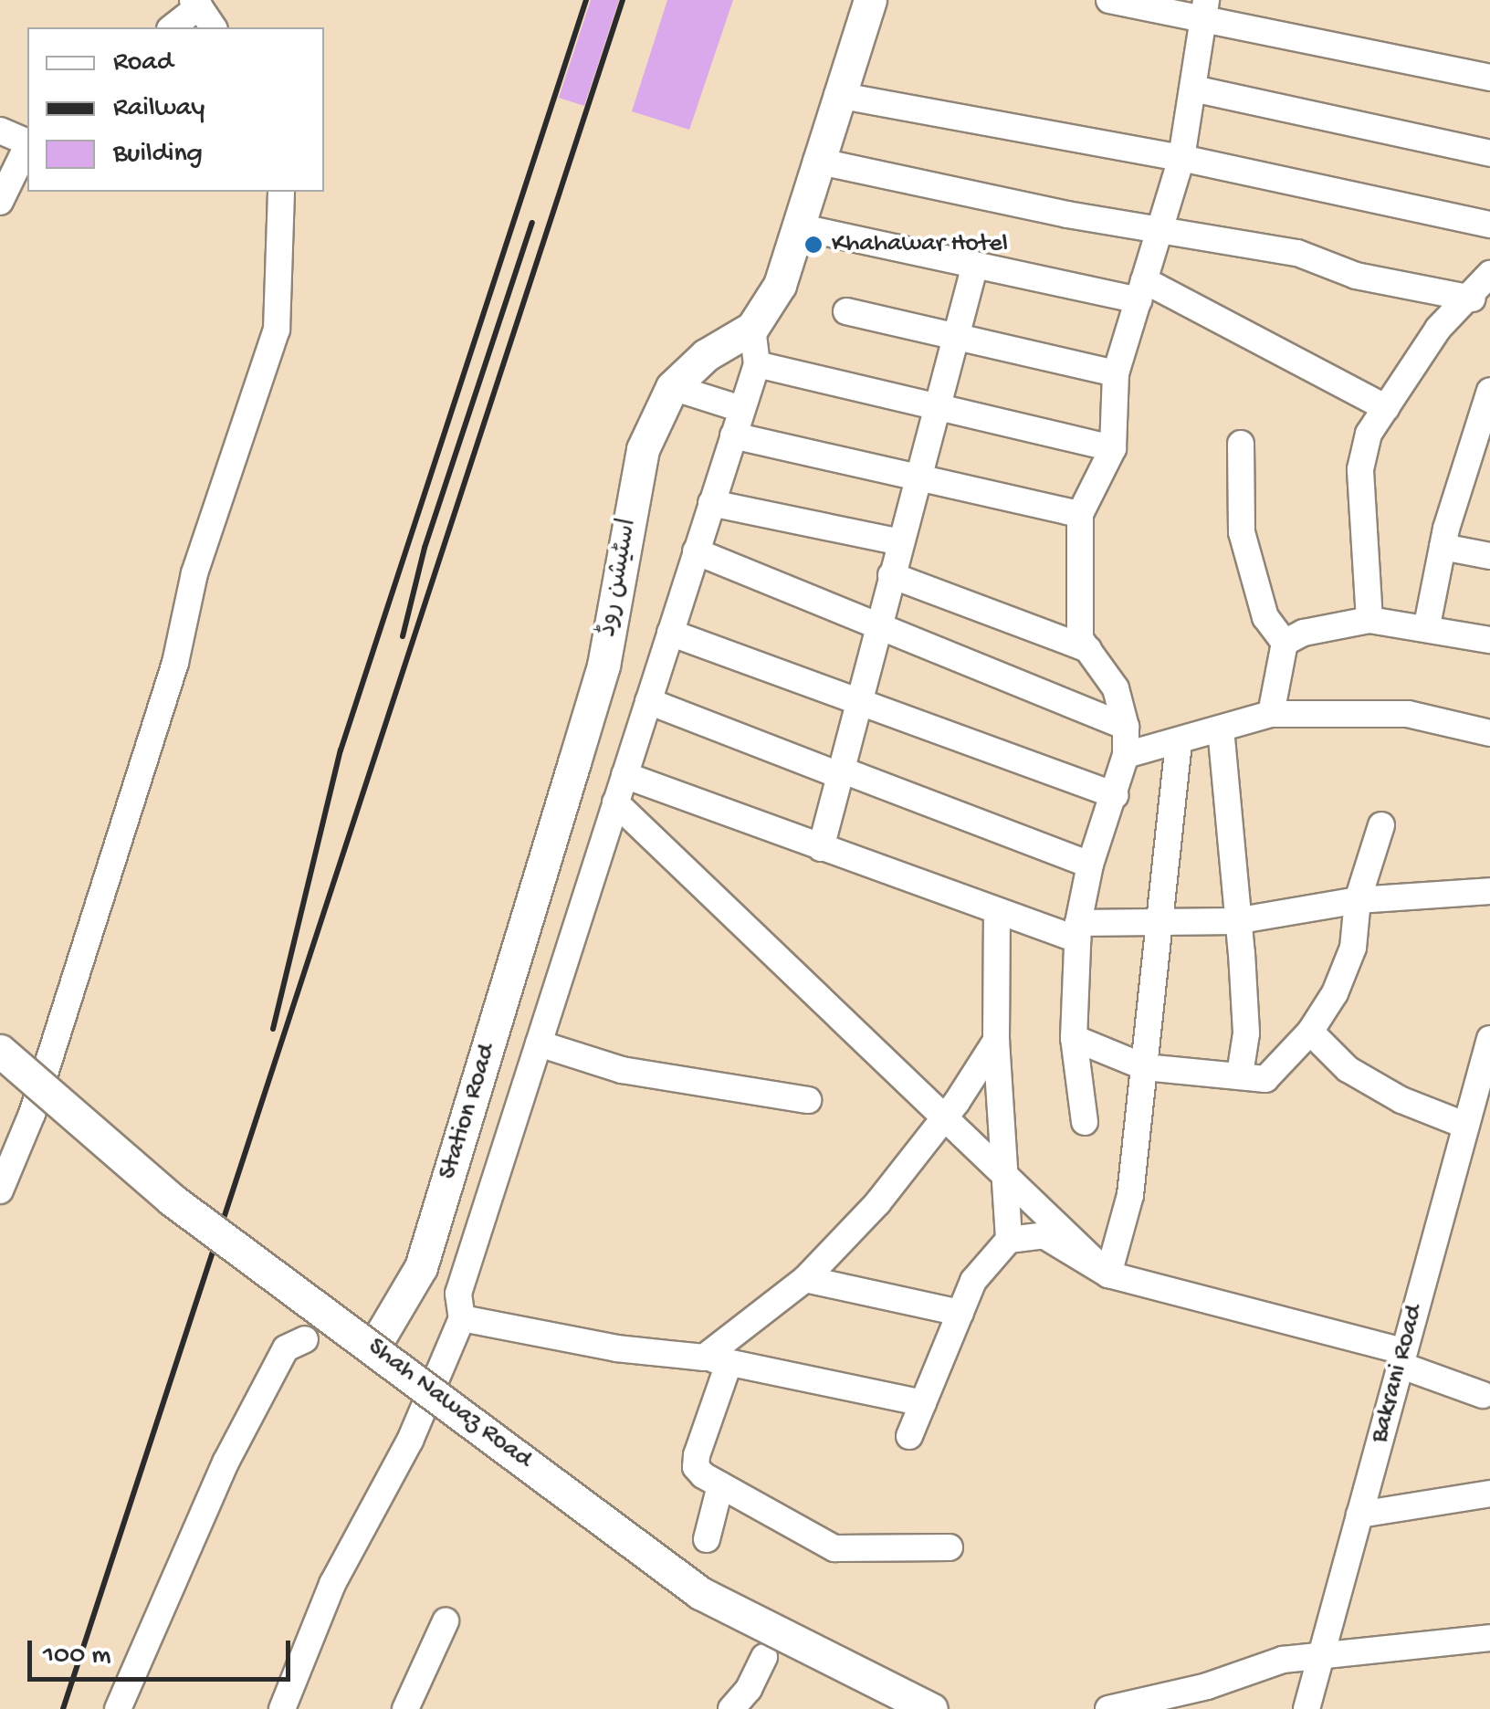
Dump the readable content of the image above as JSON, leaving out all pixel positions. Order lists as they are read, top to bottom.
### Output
{
  "streets": {
    "main road": ["اسٹیشن روڈ", "Station Road", "Shah Nawaz Road"],
    "street": ["Bakrani Road"]
  },
  "crossings": [
    ["اسٹیشن روڈ", "Station Road"],
    ["Station Road", "Shah Nawaz Road"]
  ],
  "places": ["Khahawar Hotel"],
  "legend": ["Road", "Railway", "Building"],
  "scale_bar": "100 m"
}
